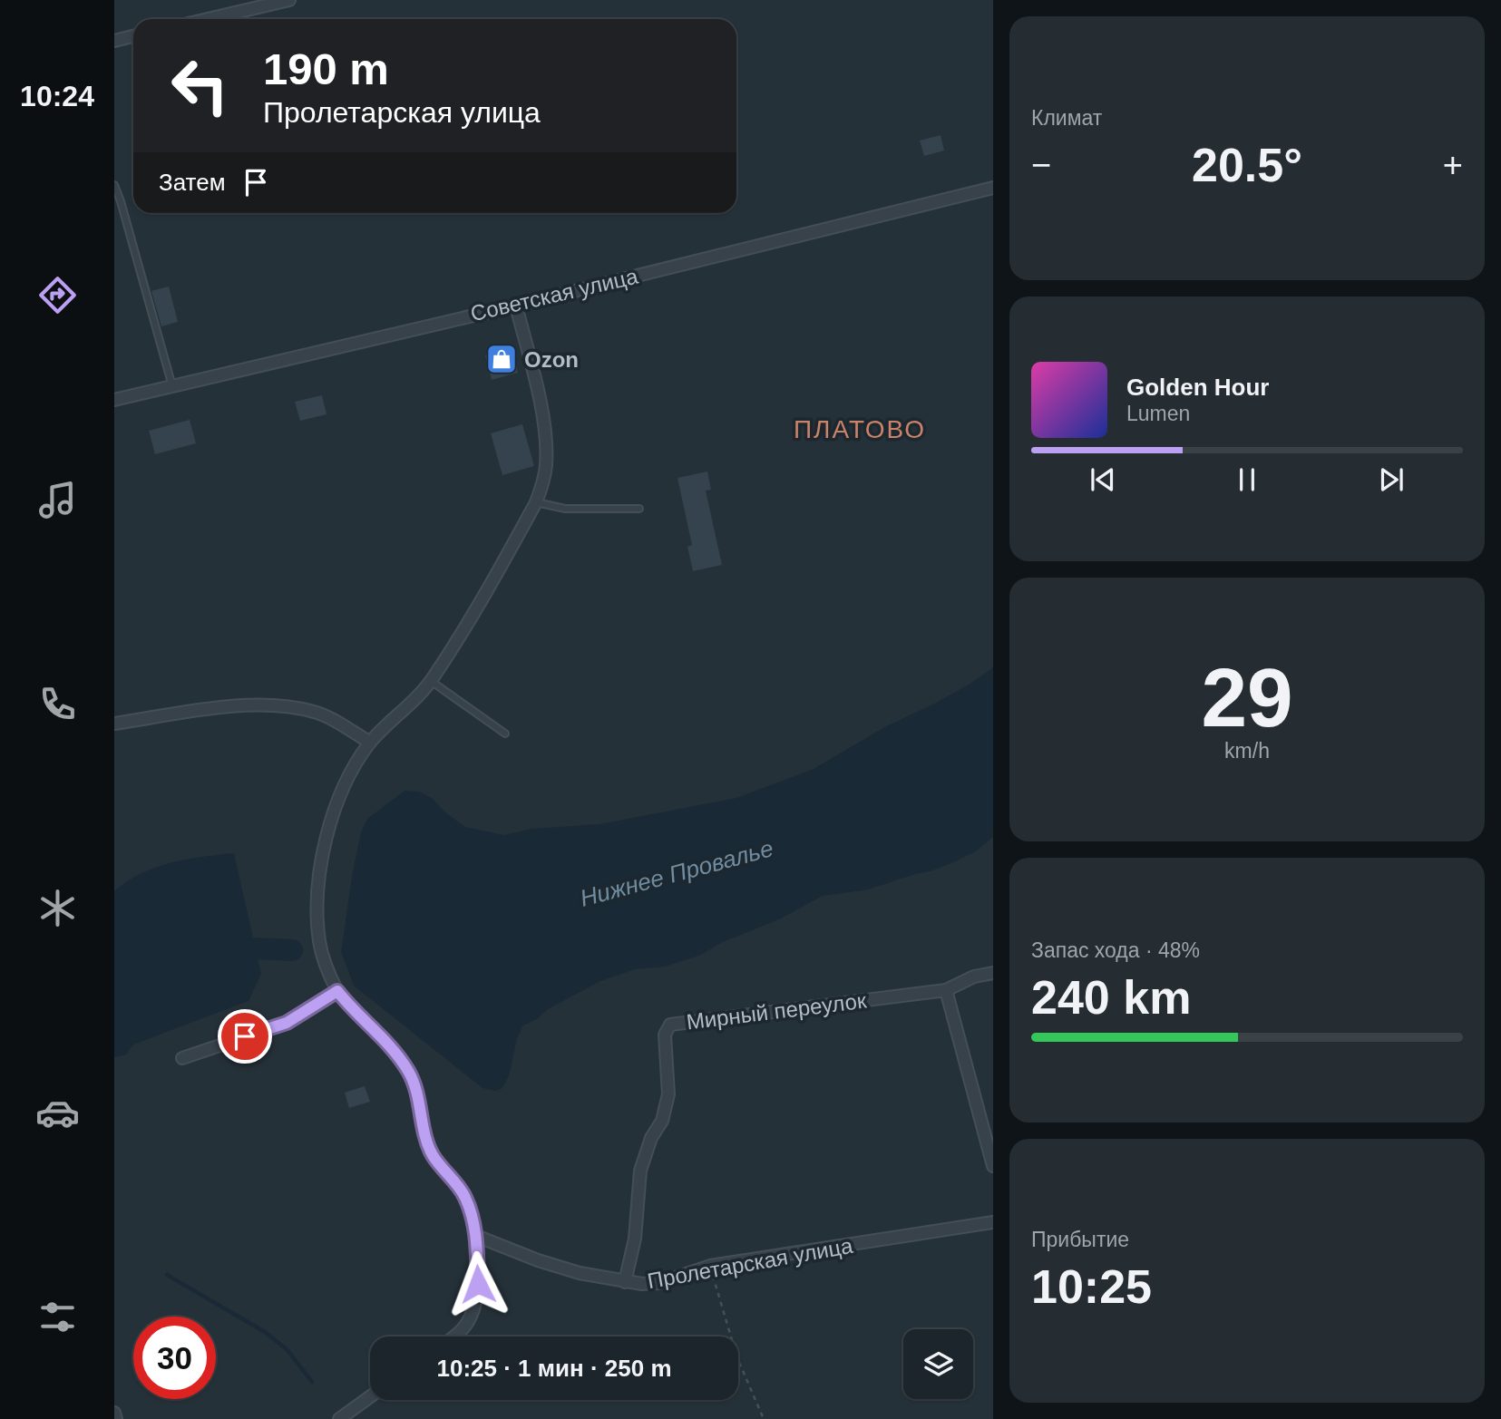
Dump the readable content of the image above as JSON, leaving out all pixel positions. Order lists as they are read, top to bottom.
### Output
{
  "streets": {
    "street": ["Советская улица", "Мирный переулок", "Пролетарская улица"]
  },
  "crossings": [
    ["Мирный переулок", "Пролетарская улица"]
  ],
  "districts": ["ПЛАТОВО"],
  "water": ["Нижнее Провалье"],
  "places": {
    "shop": ["Ozon"]
  },
  "page": {
    "tabs": "10:24",
    "tile": [
      "Климат",
      ["29", "km/h"],
      ["Запас хода · 48%", "240 km"],
      ["Прибытие", "10:25"]
    ],
    "turn": ["190 m", "Пролетарская улица"],
    "heat": ["−", "20.5°", "+"],
    "then": "Затем",
    "song": ["Golden Hour", "Lumen"],
    "limit": "30",
    "trip": "10:25 · 1 мин · 250 m"
  }
}
